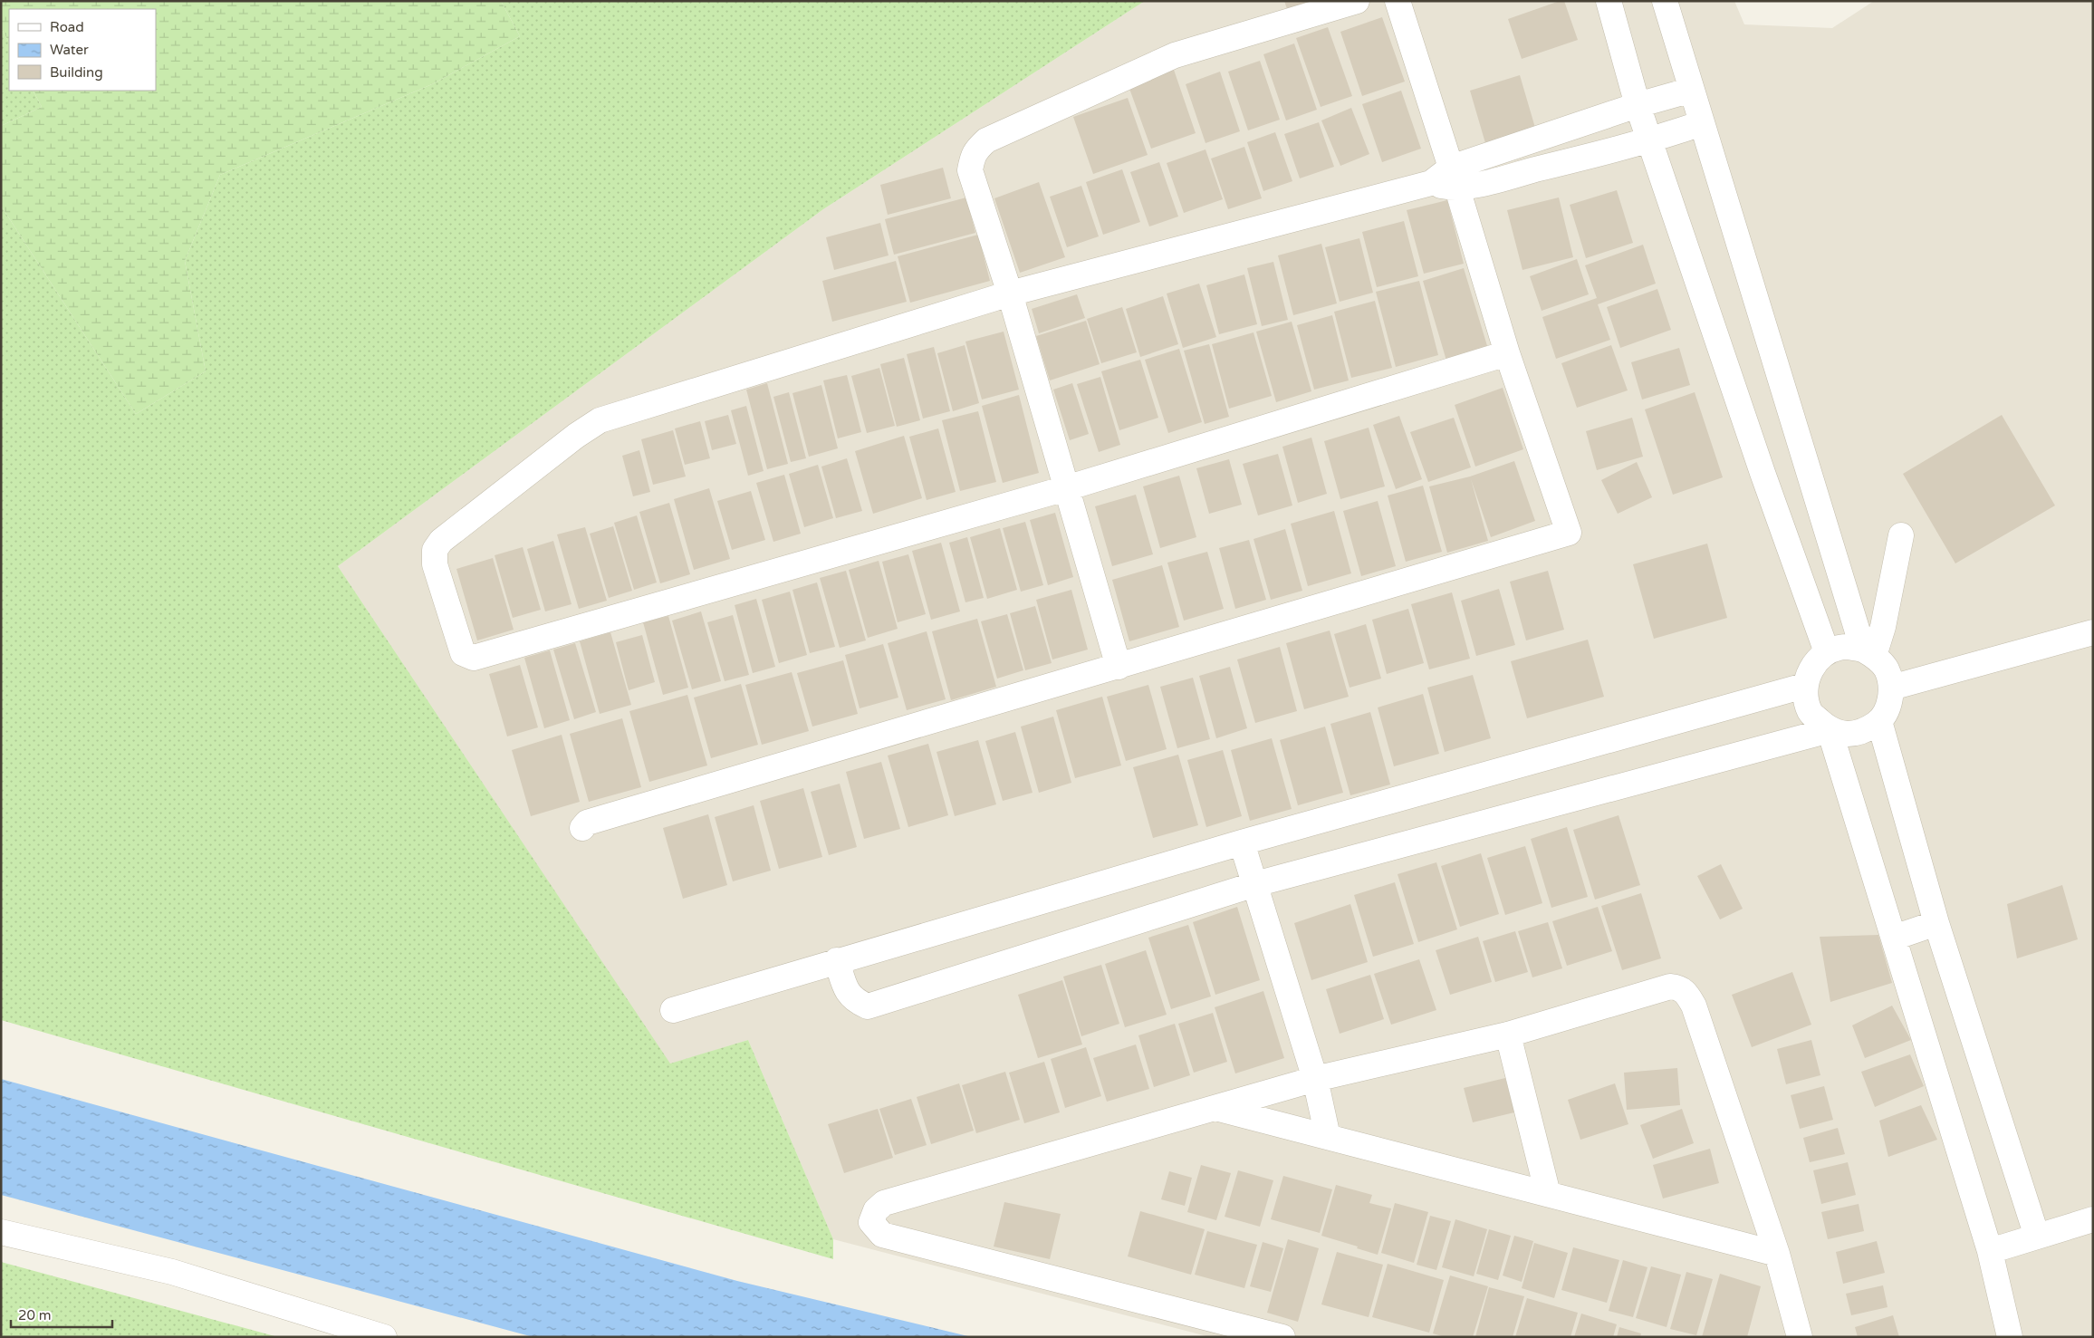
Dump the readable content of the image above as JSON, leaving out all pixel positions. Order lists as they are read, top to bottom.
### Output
{
  "legend": ["Road", "Water", "Building"],
  "scale_bar": "20 m"
}
